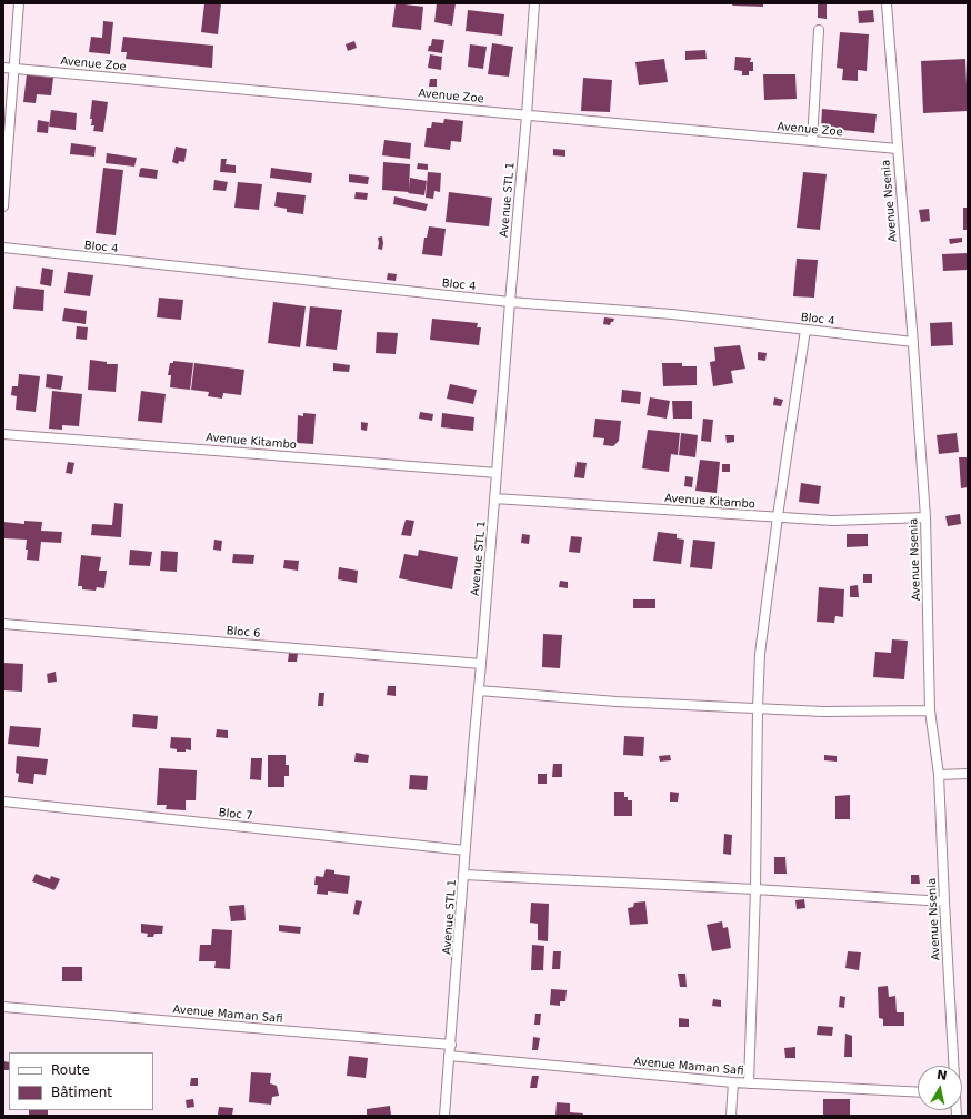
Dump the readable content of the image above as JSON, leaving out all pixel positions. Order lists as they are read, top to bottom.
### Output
{
  "streets": {
    "street": [
      "Avenue Zoe",
      "Avenue STL 1",
      "Avenue Nsenia",
      "Bloc 4",
      "Avenue Kitambo",
      "Bloc 6",
      "Bloc 7",
      "Avenue Maman Safi"
    ]
  },
  "crossings": [
    ["Avenue Zoe", "Avenue STL 1"],
    ["Avenue Zoe", "Avenue Nsenia"],
    ["Avenue STL 1", "Bloc 4"],
    ["Avenue STL 1", "Avenue Kitambo"],
    ["Avenue STL 1", "Bloc 6"],
    ["Avenue STL 1", "Bloc 7"],
    ["Avenue STL 1", "Avenue Maman Safi"],
    ["Avenue Nsenia", "Bloc 4"],
    ["Avenue Nsenia", "Avenue Kitambo"]
  ],
  "legend": ["Route", "Bâtiment"],
  "north": "top"
}
